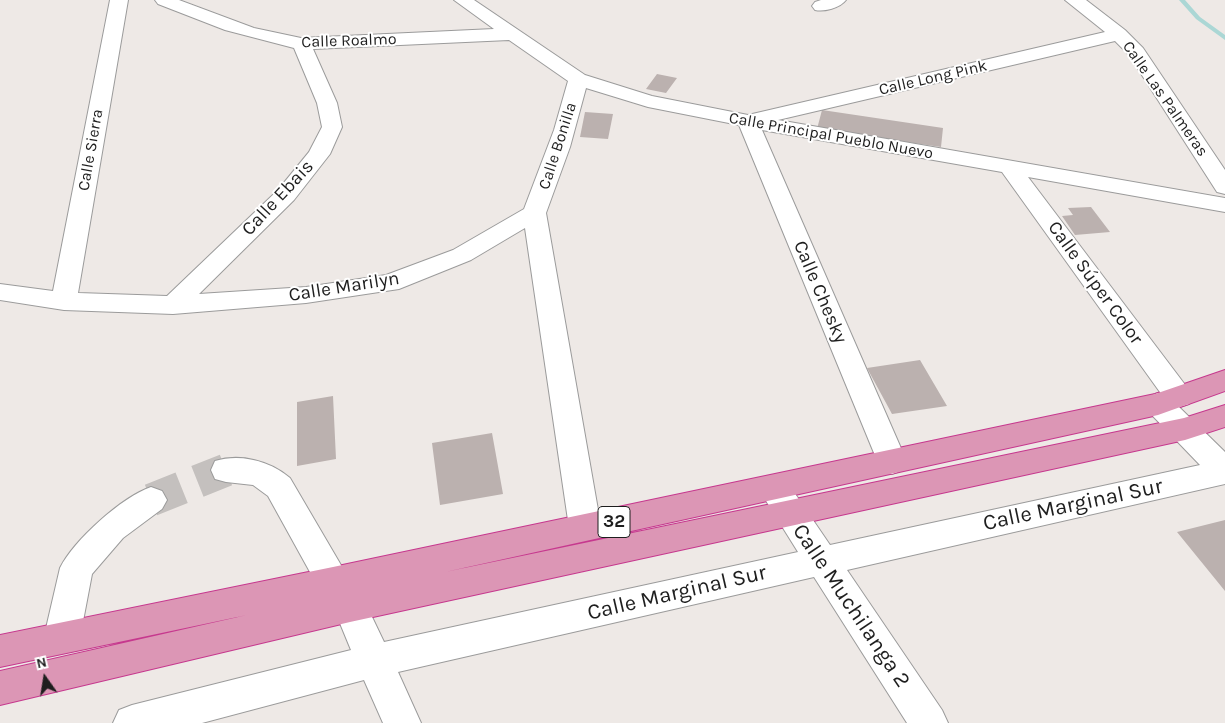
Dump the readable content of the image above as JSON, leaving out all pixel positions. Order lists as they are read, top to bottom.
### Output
{
  "streets": {
    "highway": ["32"],
    "street": [
      "Calle Roalmo",
      "Calle Long Pink",
      "Calle Las Palmeras",
      "Calle Principal Pueblo Nuevo",
      "Calle Bonilla",
      "Calle Sierra",
      "Calle Ebais",
      "Calle Súper Color",
      "Calle Marilyn",
      "Calle Chesky",
      "Calle Marginal Sur",
      "Calle Muchilanga 2"
    ]
  },
  "crossings": [
    ["Calle Roalmo", "Calle Principal Pueblo Nuevo"],
    ["Calle Roalmo", "Calle Ebais"],
    ["Calle Long Pink", "Calle Las Palmeras"],
    ["Calle Long Pink", "Calle Principal Pueblo Nuevo"],
    ["Calle Long Pink", "Calle Chesky"],
    ["Calle Principal Pueblo Nuevo", "Calle Bonilla"],
    ["Calle Principal Pueblo Nuevo", "Calle Súper Color"],
    ["Calle Principal Pueblo Nuevo", "Calle Chesky"],
    ["Calle Bonilla", "Calle Marilyn"],
    ["Calle Sierra", "Calle Marilyn"],
    ["Calle Ebais", "Calle Marilyn"],
    ["Calle Súper Color", "Calle Marginal Sur"],
    ["Calle Súper Color", "32"],
    ["Calle Chesky", "32"],
    ["Calle Marginal Sur", "Calle Muchilanga 2"],
    ["32", "Calle Muchilanga 2"]
  ],
  "north": "top"
}
